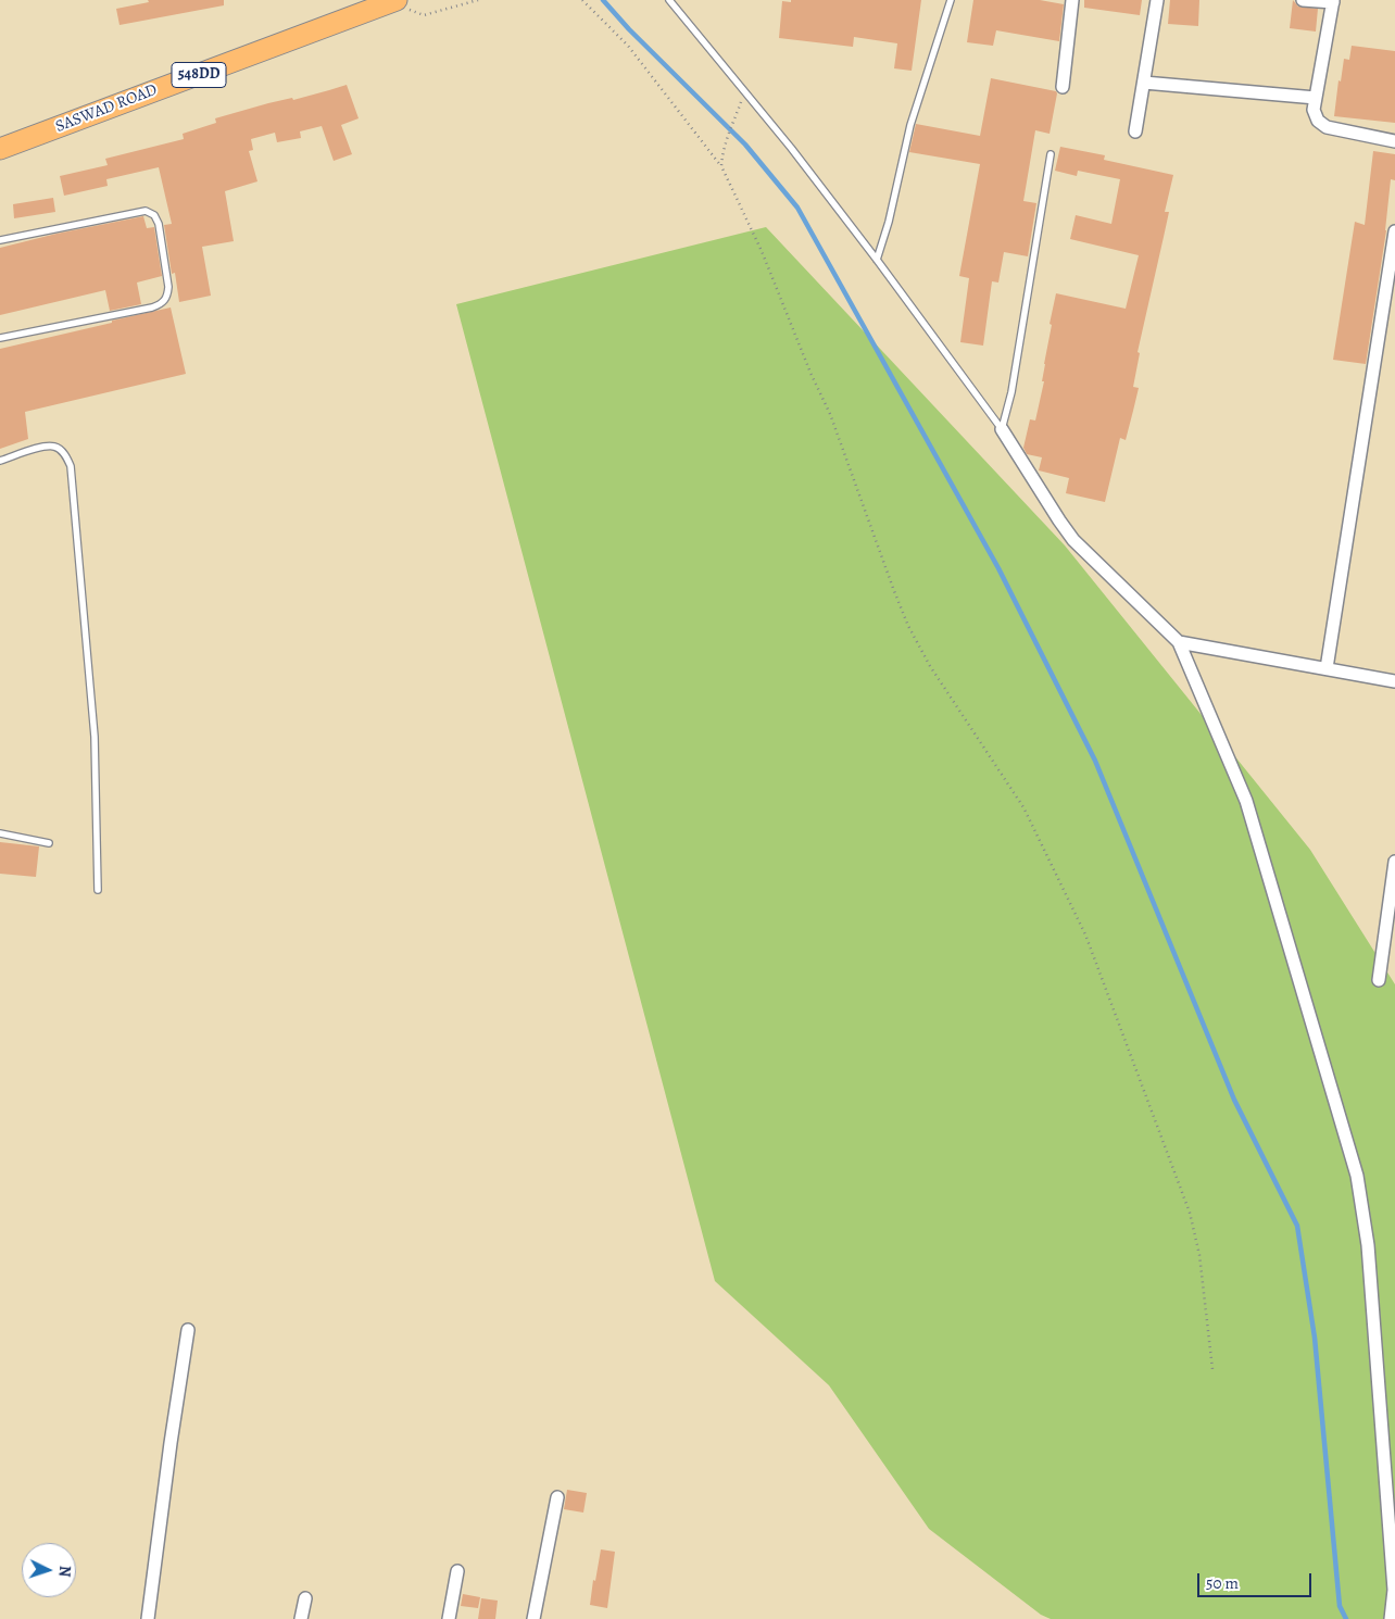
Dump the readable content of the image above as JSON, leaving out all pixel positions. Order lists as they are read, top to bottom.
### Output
{
  "streets": {
    "highway": ["548DD", "SASWAD ROAD"]
  },
  "scale_bar": "50 m",
  "north": "right"
}
